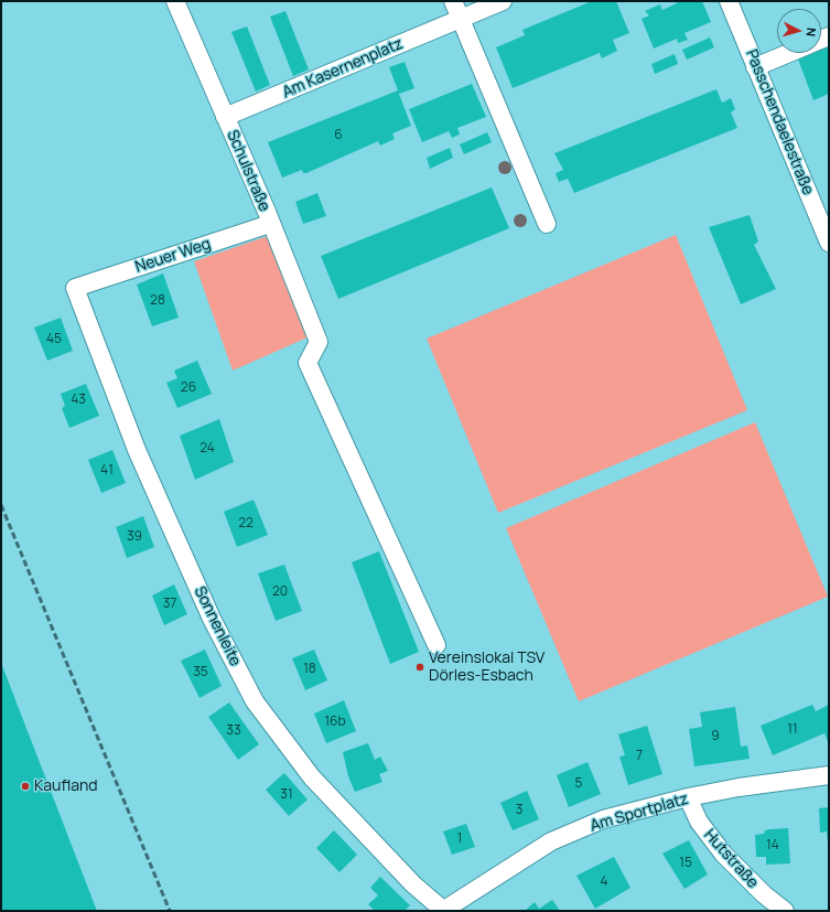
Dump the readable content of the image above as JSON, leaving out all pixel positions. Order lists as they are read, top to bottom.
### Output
{
  "streets": {
    "street": [
      "Am Kasernenplatz",
      "Passchendaelestraße",
      "Schulstraße",
      "Neuer Weg",
      "Sonnenleite",
      "Am Sportplatz",
      "Hutstraße"
    ]
  },
  "crossings": [
    ["Am Kasernenplatz", "Schulstraße"],
    ["Schulstraße", "Neuer Weg"],
    ["Neuer Weg", "Sonnenleite"],
    ["Sonnenleite", "Am Sportplatz"],
    ["Am Sportplatz", "Hutstraße"]
  ],
  "places": ["Vereinslokal TSV Dörles-Esbach", "Kaufland"],
  "house_numbers": [
    "6",
    "28",
    "45",
    "26",
    "43",
    "24",
    "41",
    "22",
    "39",
    "20",
    "37",
    "18",
    "35",
    "16b",
    "11",
    "33",
    "9",
    "7",
    "5",
    "31",
    "3",
    "1",
    "14",
    "15",
    "4"
  ],
  "north": "right"
}
